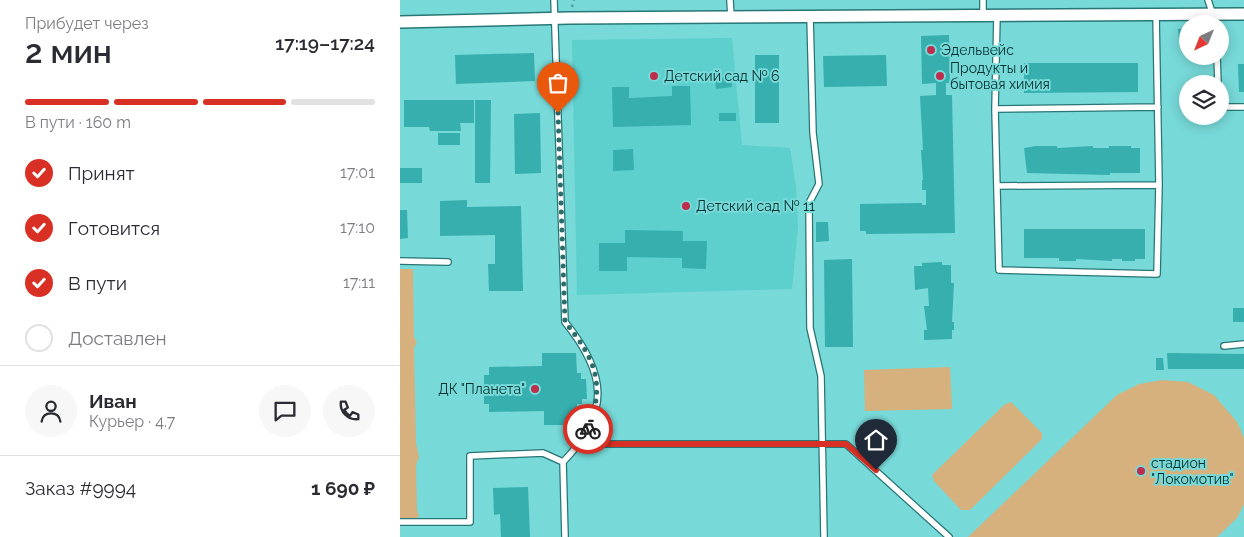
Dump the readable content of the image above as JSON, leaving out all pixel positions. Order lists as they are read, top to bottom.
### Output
{
  "places": [
    "Эдельвейс",
    "Детский сад № 6",
    "Продукты и бытовая химия",
    "Детский сад № 11",
    "ДК \"Планета\"",
    "стадион \"Локомотив\""
  ],
  "north": "bottom left",
  "page": {
    "heading": ["2 мин", "Прибудет через", "17:19–17:24"],
    "panel": [
      "Иван",
      "Курьер · 4.7",
      "Заказ #9994",
      "1 690 ₽"
    ],
    "bar": "В пути · 160 m",
    "list": [
      ["Принят", "17:01"],
      ["Готовится", "17:10"],
      ["В пути", "17:11"],
      "Доставлен"
    ]
  }
}
